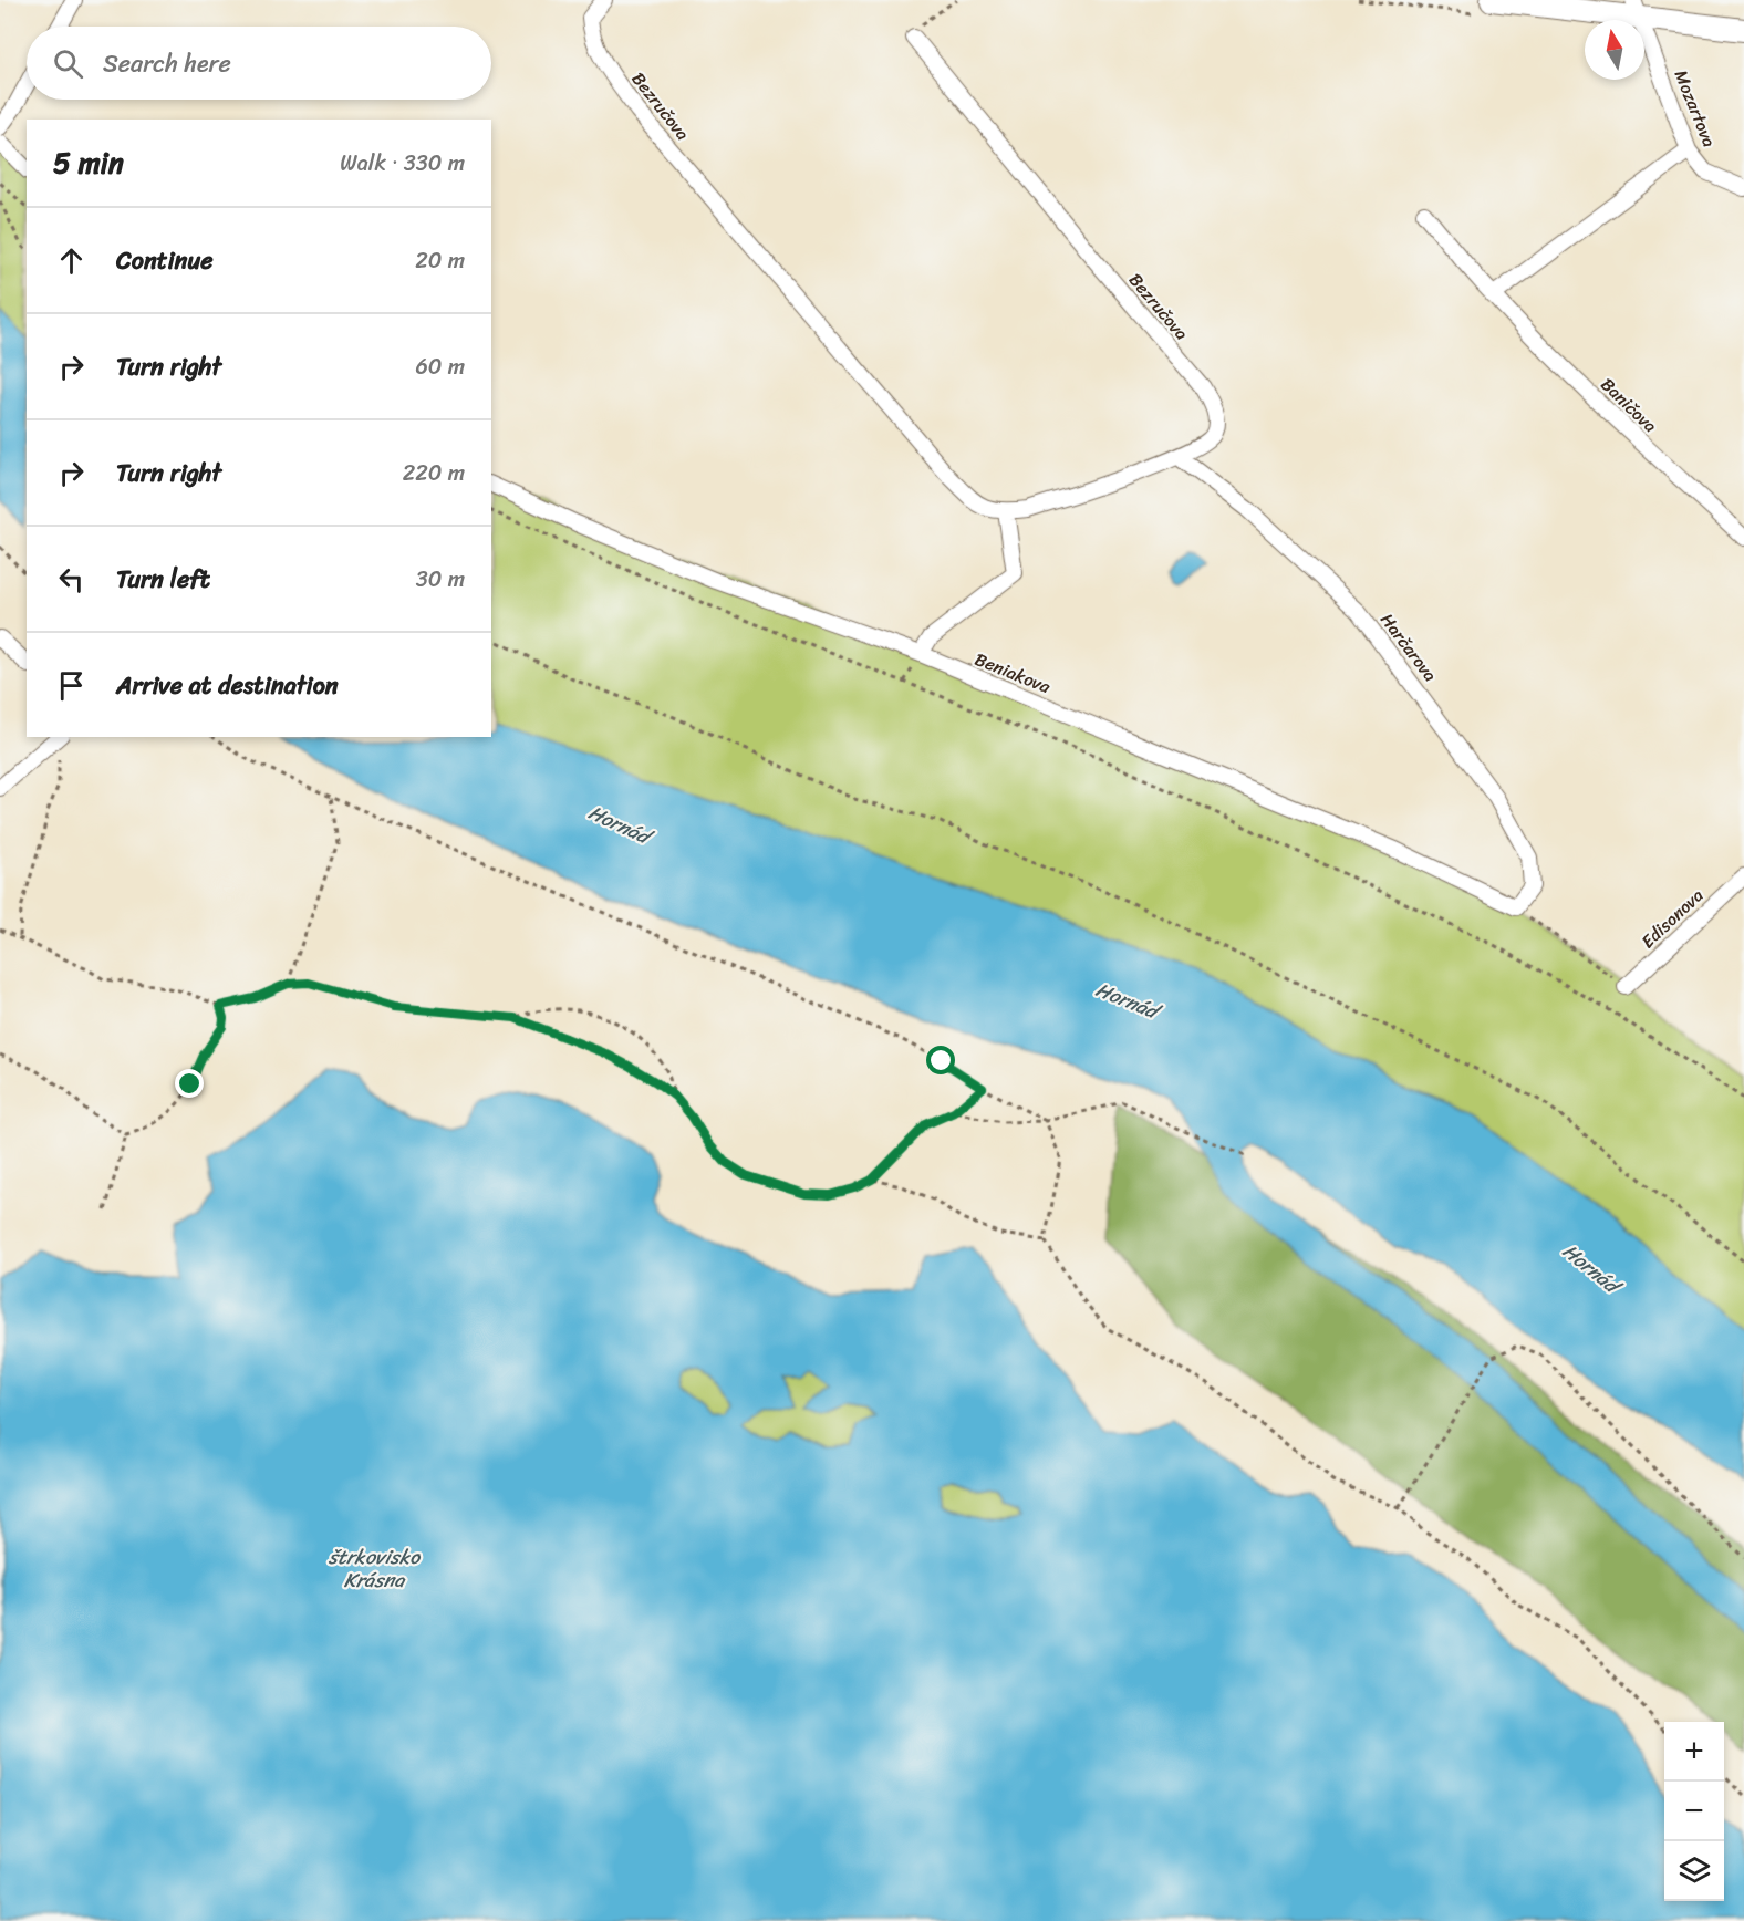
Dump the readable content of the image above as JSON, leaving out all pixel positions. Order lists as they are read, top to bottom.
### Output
{
  "streets": {
    "street": [
      "Bezručova",
      "Mozartova",
      "Baničova",
      "Harčarova",
      "Beniakova",
      "Edisonova"
    ]
  },
  "crossings": [
    ["Bezručova", "Harčarova"],
    ["Harčarova", "Beniakova"]
  ],
  "water": ["Hornád", "štrkovisko Krásna"],
  "north": "top",
  "page": {
    "search": "Search here",
    "heading": ["5 min", "Walk · 330 m"],
    "list": [
      ["Continue", "20 m"],
      ["Turn right", "60 m"],
      ["Turn right", "220 m"],
      ["Turn left", "30 m"],
      "Arrive at destination"
    ],
    "map_buttons": ["+", "−"]
  }
}
